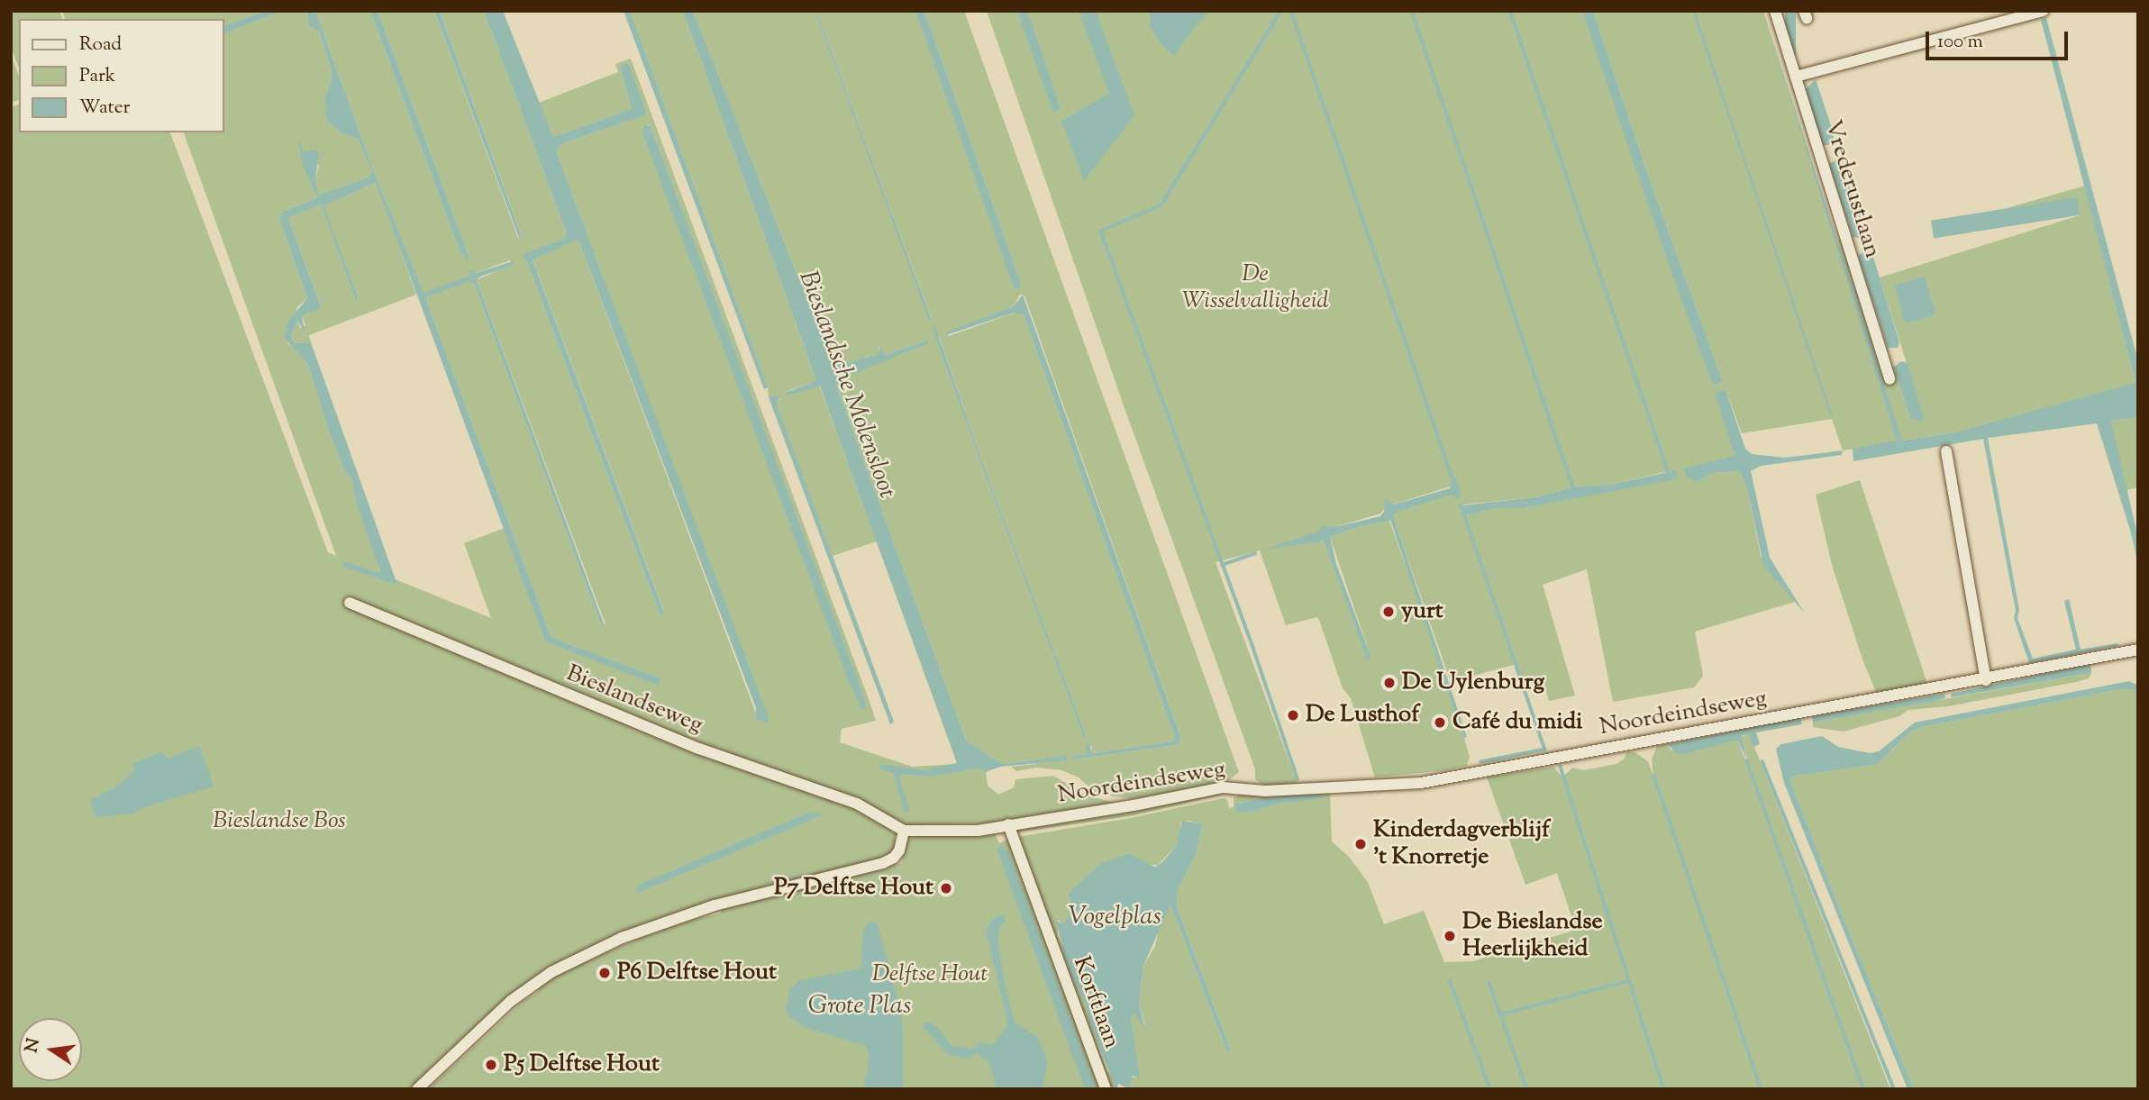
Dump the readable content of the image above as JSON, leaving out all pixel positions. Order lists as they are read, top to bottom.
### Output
{
  "streets": {
    "street": [
      "Vrederustlaan",
      "Bieslandseweg",
      "Noordeindseweg",
      "Korftlaan"
    ]
  },
  "crossings": [
    ["Bieslandseweg", "Noordeindseweg"],
    ["Noordeindseweg", "Korftlaan"]
  ],
  "water": ["Bieslandsche Molensloot", "Vogelplas", "Grote Plas"],
  "parks": ["De Wisselvalligheid", "Bieslandse Bos", "Delftse Hout"],
  "places": [
    "yurt",
    "De Uylenburg",
    "De Lusthof",
    "Café du midi",
    "Kinderdagverblijf 't Knorretje",
    "P7 Delftse Hout",
    "De Bieslandse Heerlijkheid",
    "P6 Delftse Hout",
    "P5 Delftse Hout"
  ],
  "legend": ["Road", "Park", "Water"],
  "scale_bar": "100 m",
  "north": "left"
}
